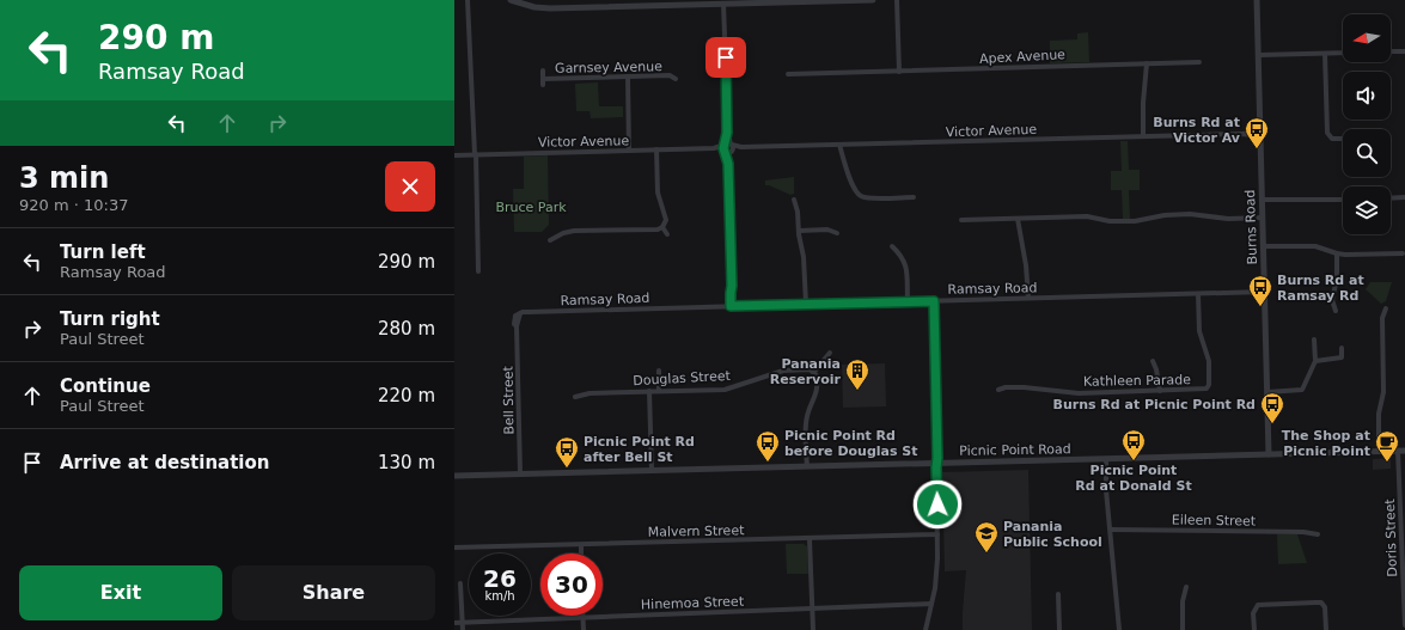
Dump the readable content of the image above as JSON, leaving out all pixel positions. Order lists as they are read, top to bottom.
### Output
{
  "streets": {
    "street": [
      "Apex Avenue",
      "Garnsey Avenue",
      "Victor Avenue",
      "Burns Road",
      "Ramsay Road",
      "Douglas Street",
      "Kathleen Parade",
      "Bell Street",
      "Picnic Point Road",
      "Eileen Street",
      "Malvern Street",
      "Doris Street",
      "Hinemoa Street"
    ]
  },
  "crossings": [
    ["Victor Avenue", "Burns Road"],
    ["Burns Road", "Ramsay Road"],
    ["Burns Road", "Picnic Point Road"],
    ["Ramsay Road", "Kathleen Parade"],
    ["Ramsay Road", "Bell Street"],
    ["Bell Street", "Picnic Point Road"],
    ["Picnic Point Road", "Doris Street"]
  ],
  "parks": ["Bruce Park"],
  "places": {
    "bus stop": [
      "Burns Rd at Victor Av",
      "Burns Rd at Ramsay Rd",
      "Burns Rd at Picnic Point Rd",
      "Picnic Point Rd at Donald St",
      "Picnic Point Rd before Douglas St",
      "Picnic Point Rd after Bell St"
    ],
    "building": ["Panania Reservoir"],
    "cafe": ["The Shop at Picnic Point"],
    "school or university": ["Panania Public School"]
  },
  "north": "left",
  "page": {
    "turn": ["290 m", "Ramsay Road"],
    "heading": ["3 min", "920 m · 10:37"],
    "list": [
      {
        "name": "Turn left",
        "note": "Ramsay Road",
        "value": "290 m"
      },
      {
        "name": "Turn right",
        "note": "Paul Street",
        "value": "280 m"
      },
      {
        "name": "Continue",
        "note": "Paul Street",
        "value": "220 m"
      },
      {
        "name": "Arrive at destination",
        "value": "130 m"
      }
    ],
    "speed": "26 km/h",
    "limit": "30",
    "buttons": ["Exit", "Share"]
  }
}
